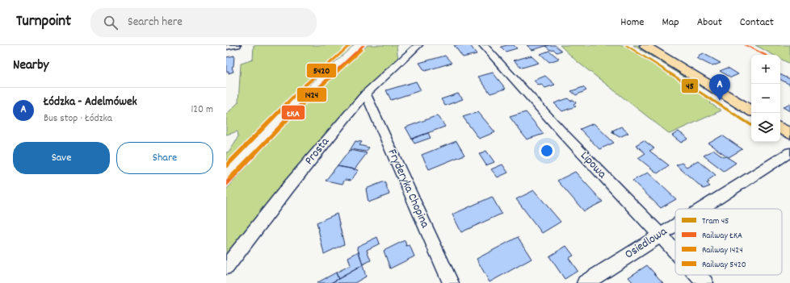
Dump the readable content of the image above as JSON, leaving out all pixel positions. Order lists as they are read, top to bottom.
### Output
{
  "streets": {
    "street": [
      "Prosta",
      "Lipowa",
      "Fryderyka Chopina",
      "Osiedlowa"
    ]
  },
  "crossings": [
    ["Prosta", "Fryderyka Chopina"],
    ["Lipowa", "Osiedlowa"]
  ],
  "lines": [
    "tram line 45",
    "rail line ŁKA",
    "rail line 5420",
    "rail line 1424"
  ],
  "legend": [
    "Tram 45",
    "Railway ŁKA",
    "Railway 1424",
    "Railway 5420"
  ],
  "page": {
    "header": "Turnpoint",
    "search": "Search here",
    "nav": [
      "Home",
      "Map",
      "About",
      "Contact"
    ],
    "heading": "Nearby",
    "map_buttons": ["+", "−"],
    "pins": "A",
    "list": [
      {
        "mark": "A",
        "name": "Łódzka - Adelmówek",
        "note": "Bus stop · Łódzka",
        "value": "120 m"
      }
    ],
    "buttons": ["Save", "Share"]
  }
}
